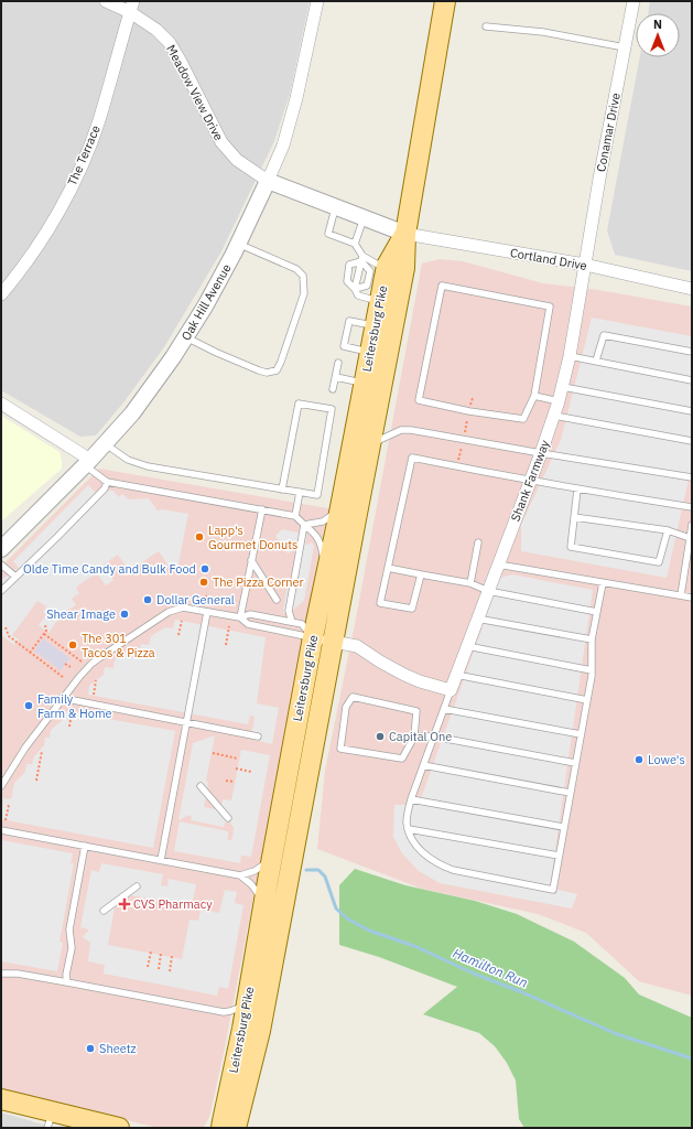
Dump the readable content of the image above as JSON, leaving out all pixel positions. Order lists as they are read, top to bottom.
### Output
{
  "streets": {
    "main road": ["Leitersburg Pike"],
    "street": [
      "Meadow View Drive",
      "Conamar Drive",
      "The Terrace",
      "Cortland Drive",
      "Oak Hill Avenue",
      "Shank Farmway"
    ]
  },
  "crossings": [
    ["Meadow View Drive", "The Terrace"],
    ["Meadow View Drive", "Cortland Drive"],
    ["Meadow View Drive", "Oak Hill Avenue"],
    ["Meadow View Drive", "Leitersburg Pike"],
    ["Conamar Drive", "Cortland Drive"],
    ["Conamar Drive", "Shank Farmway"],
    ["Cortland Drive", "Leitersburg Pike"],
    ["Cortland Drive", "Shank Farmway"]
  ],
  "water": ["Hamilton Run"],
  "places": {
    "other": [
      "Lapp's Gourmet Donuts",
      "Olde Time Candy and Bulk Food",
      "The Pizza Corner",
      "Dollar General",
      "Shear Image",
      "The 301 Tacos & Pizza",
      "Family Farm & Home",
      "Capital One",
      "Lowe's",
      "Sheetz"
    ],
    "health": ["CVS Pharmacy"]
  },
  "north": "top"
}
